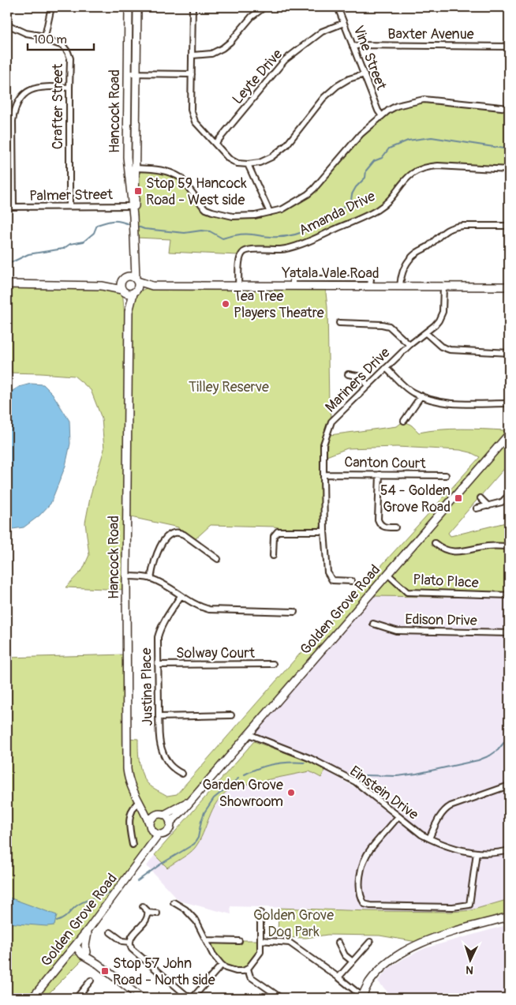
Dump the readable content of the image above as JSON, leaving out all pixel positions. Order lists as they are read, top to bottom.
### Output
{
  "streets": {
    "main road": ["Hancock Road", "Yatala Vale Road", "Golden Grove Road"],
    "street": [
      "Baxter Avenue",
      "Vine Street",
      "Leyte Drive",
      "Crafter Street",
      "Palmer Street",
      "Amanda Drive",
      "Mariners Drive",
      "Canton Court",
      "Plato Place",
      "Edison Drive",
      "Solway Court",
      "Justina Place",
      "Einstein Drive"
    ]
  },
  "crossings": [
    ["Baxter Avenue", "Vine Street"],
    ["Vine Street", "Leyte Drive"],
    ["Crafter Street", "Palmer Street"],
    ["Hancock Road", "Palmer Street"],
    ["Hancock Road", "Yatala Vale Road"],
    ["Hancock Road", "Golden Grove Road"],
    ["Amanda Drive", "Yatala Vale Road"],
    ["Yatala Vale Road", "Mariners Drive"],
    ["Mariners Drive", "Canton Court"],
    ["Plato Place", "Golden Grove Road"],
    ["Golden Grove Road", "Einstein Drive"],
    ["Solway Court", "Justina Place"]
  ],
  "parks": ["Tilley Reserve", "Golden Grove Dog Park"],
  "places": {
    "transit": ["Stop 59 Hancock Road - West side", "54 - Golden Grove Road", "Stop 57 John Road - North side"],
    "other": ["Tea Tree Players Theatre", "Garden Grove Showroom"]
  },
  "scale_bar": "100 m",
  "north": "bottom"
}
